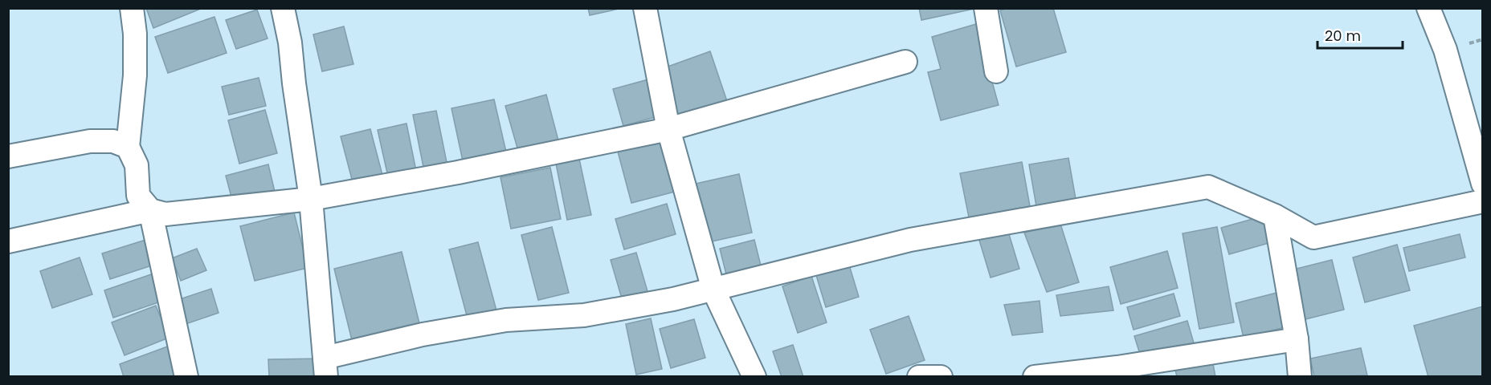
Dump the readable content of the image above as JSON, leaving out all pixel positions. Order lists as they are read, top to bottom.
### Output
{
  "scale_bar": "20 m"
}
